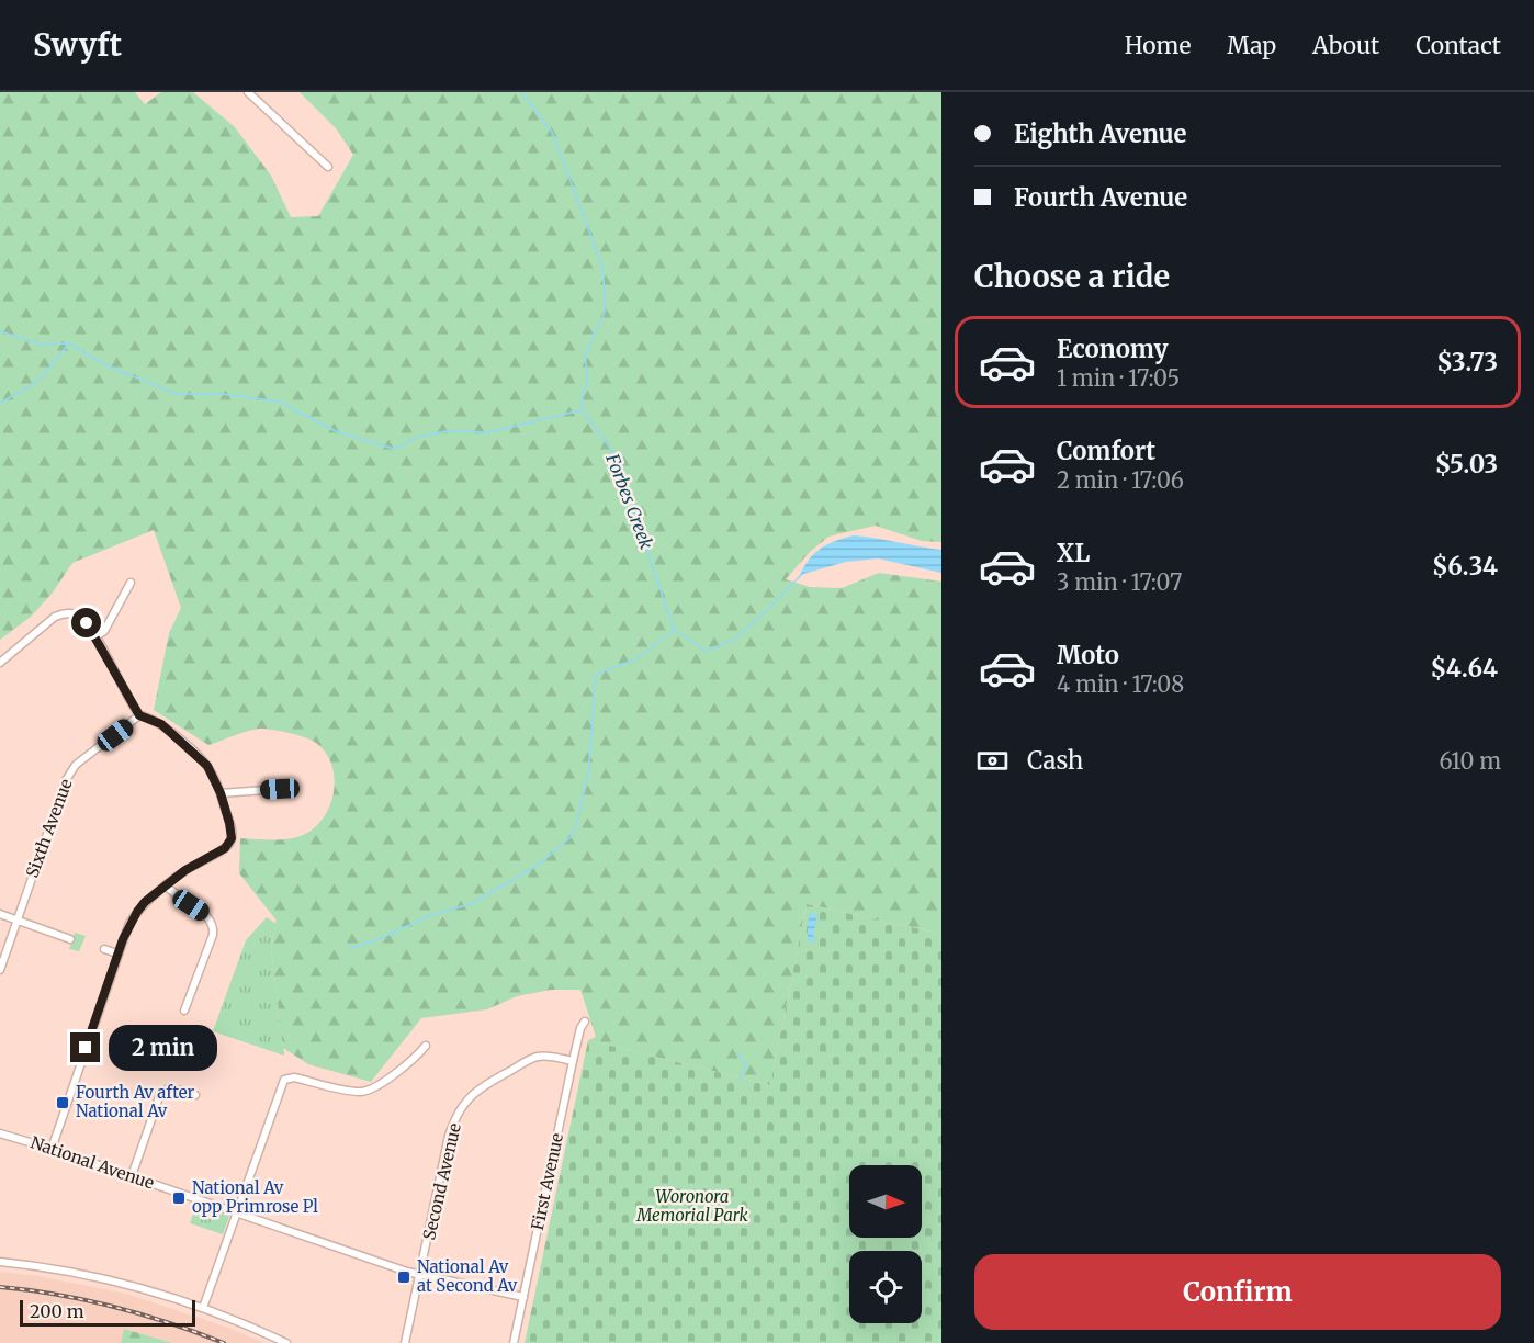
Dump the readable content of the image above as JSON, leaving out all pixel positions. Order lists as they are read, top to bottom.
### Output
{
  "streets": {
    "street": [
      "Sixth Avenue",
      "National Avenue",
      "Second Avenue",
      "First Avenue"
    ]
  },
  "crossings": [
    ["National Avenue", "Second Avenue"],
    ["National Avenue", "First Avenue"],
    ["Second Avenue", "First Avenue"]
  ],
  "water": ["Forbes Creek"],
  "parks": ["Woronora Memorial Park"],
  "places": {
    "transit": ["Fourth Av after National Av", "National Av opp Primrose Pl", "National Av at Second Av"]
  },
  "scale_bar": "200 m",
  "north": "right",
  "page": {
    "header": "Swyft",
    "nav": [
      "Home",
      "Map",
      "About",
      "Contact"
    ],
    "banner": ["Eighth Avenue", "Fourth Avenue"],
    "heading": "Choose a ride",
    "list": [
      {
        "name": "Economy",
        "note": "1 min · 17:05",
        "value": "$3.73"
      },
      {
        "name": "Comfort",
        "note": "2 min · 17:06",
        "value": "$5.03"
      },
      {
        "name": "XL",
        "note": "3 min · 17:07",
        "value": "$6.34"
      },
      {
        "name": "Moto",
        "note": "4 min · 17:08",
        "value": "$4.64"
      }
    ],
    "pay": ["Cash", "610 m"],
    "bubble": "2 min",
    "buttons": "Confirm",
    "scale": "200 m"
  }
}
